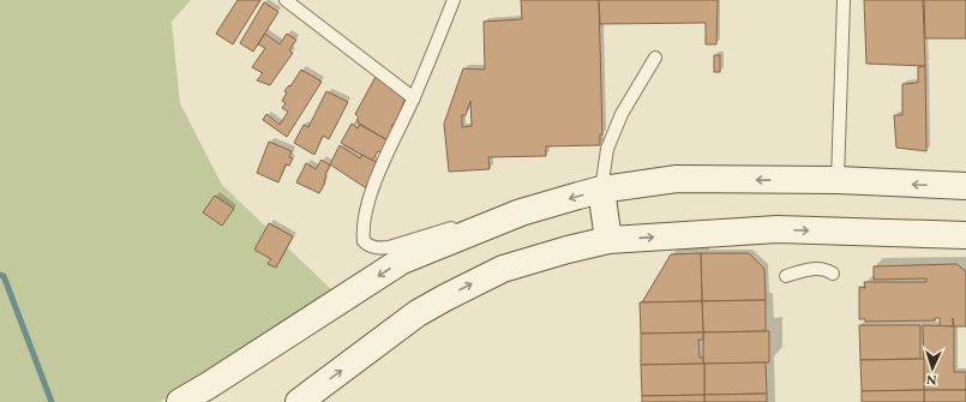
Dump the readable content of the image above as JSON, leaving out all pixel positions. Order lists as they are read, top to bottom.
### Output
{
  "north": "bottom"
}
